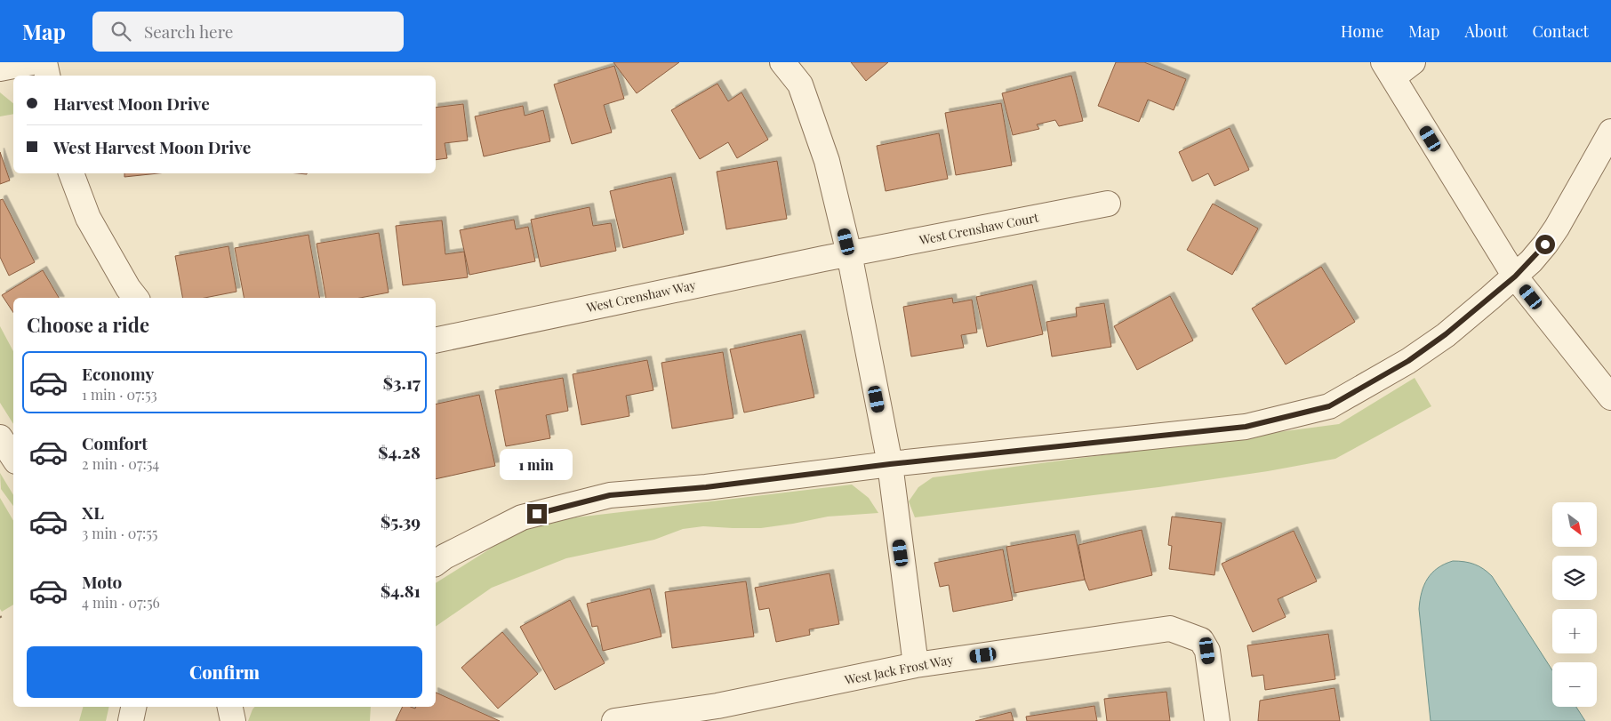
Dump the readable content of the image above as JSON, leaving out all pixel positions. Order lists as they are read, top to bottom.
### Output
{
  "streets": {
    "street": ["West Crenshaw Court", "West Crenshaw Way", "West Jack Frost Way"]
  },
  "crossings": [
    ["West Crenshaw Court", "West Crenshaw Way"]
  ],
  "north": "bottom right",
  "page": {
    "header": "Map",
    "search": "Search here",
    "nav": [
      "Home",
      "Map",
      "About",
      "Contact"
    ],
    "banner": ["Harvest Moon Drive", "West Harvest Moon Drive"],
    "heading": "Choose a ride",
    "list": [
      {
        "name": "Economy",
        "note": "1 min · 07:53",
        "value": "$3.17"
      },
      {
        "name": "Comfort",
        "note": "2 min · 07:54",
        "value": "$4.28"
      },
      {
        "name": "XL",
        "note": "3 min · 07:55",
        "value": "$5.39"
      },
      {
        "name": "Moto",
        "note": "4 min · 07:56",
        "value": "$4.81"
      }
    ],
    "bubble": "1 min",
    "map_buttons": ["+", "−"],
    "buttons": "Confirm"
  }
}
